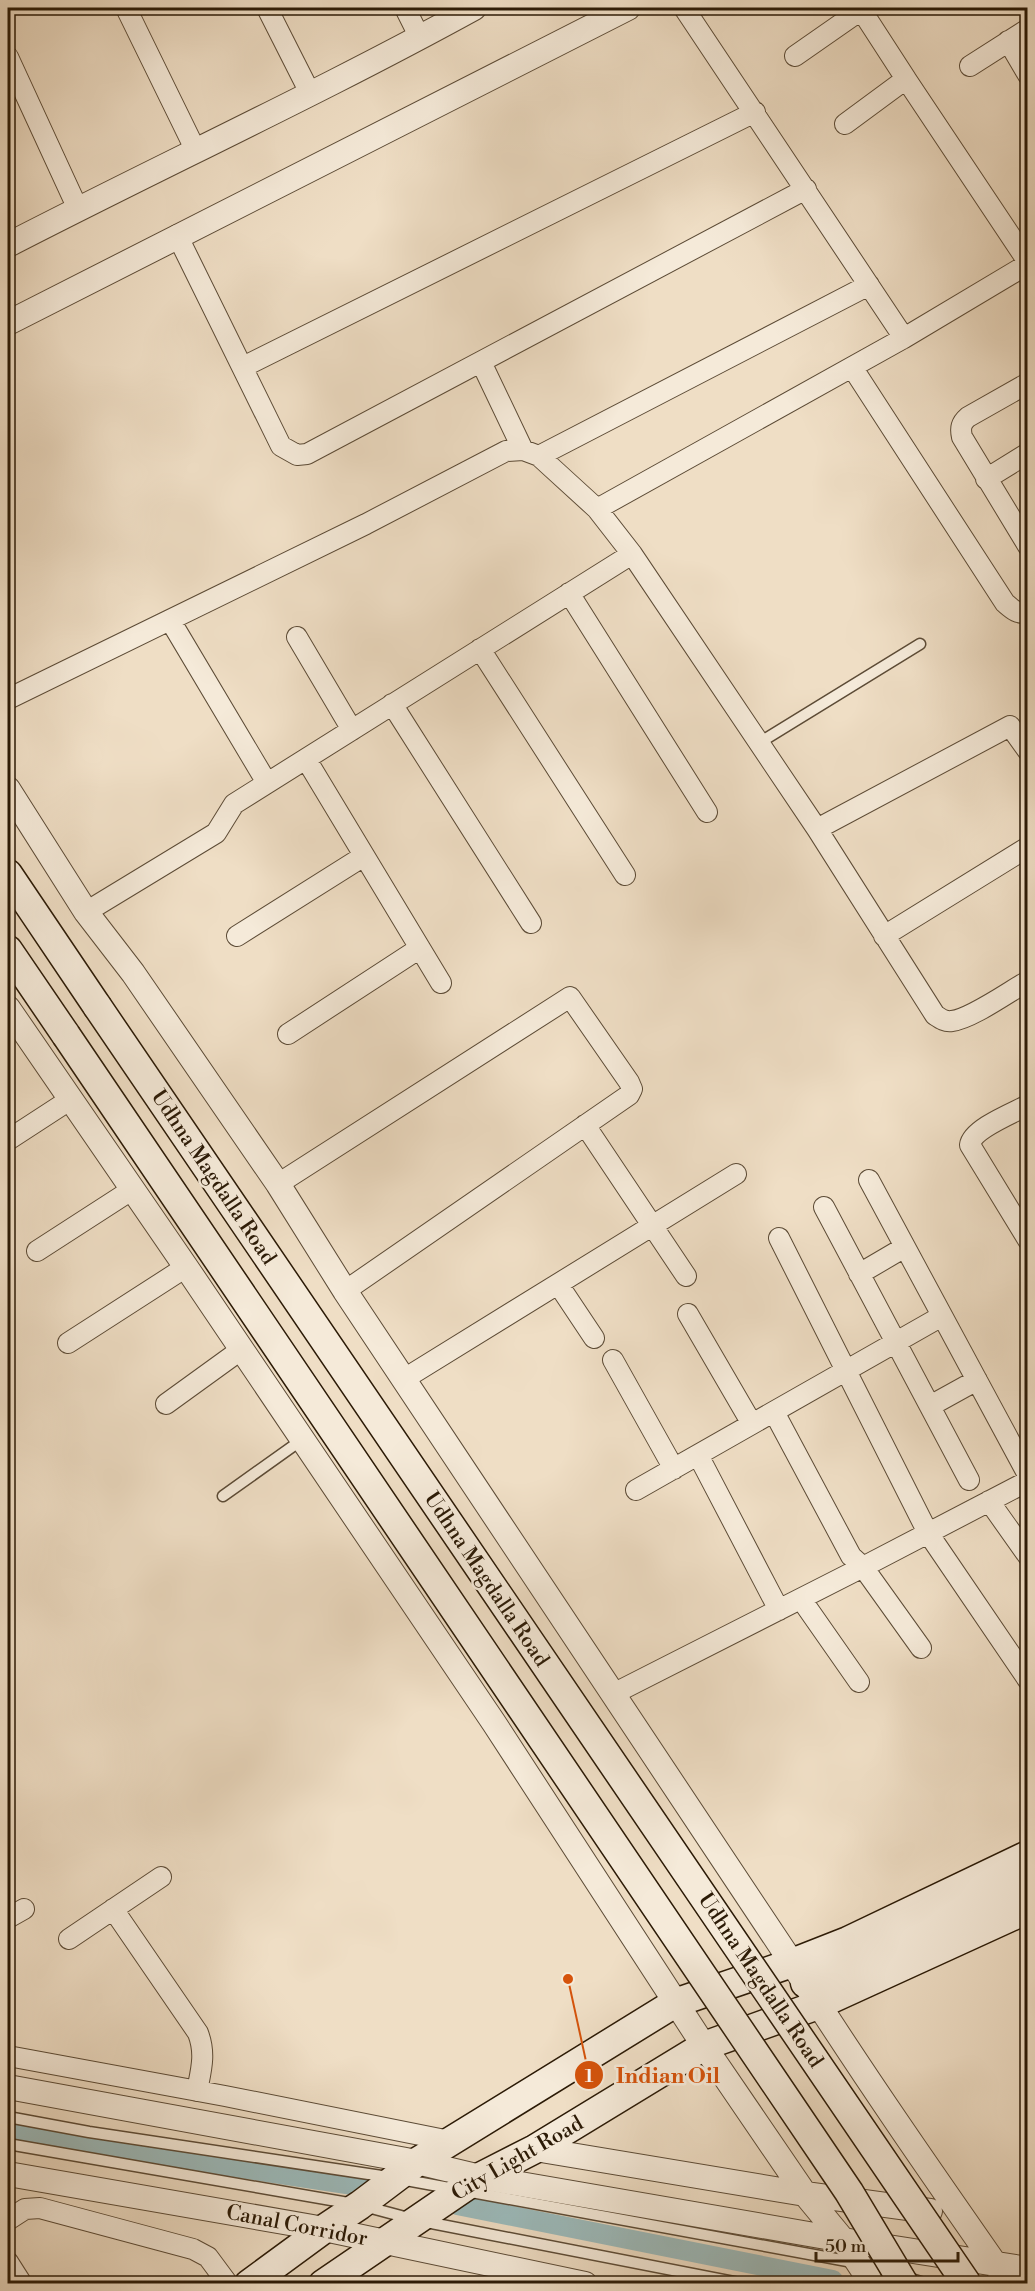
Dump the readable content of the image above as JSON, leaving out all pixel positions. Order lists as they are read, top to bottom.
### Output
{
  "streets": {
    "main road": ["Udhna Magdalla Road", "City Light Road"],
    "street": ["Canal Corridor"]
  },
  "crossings": [
    ["City Light Road", "Canal Corridor"]
  ],
  "places": ["Indian Oil"],
  "scale_bar": "50 m"
}
